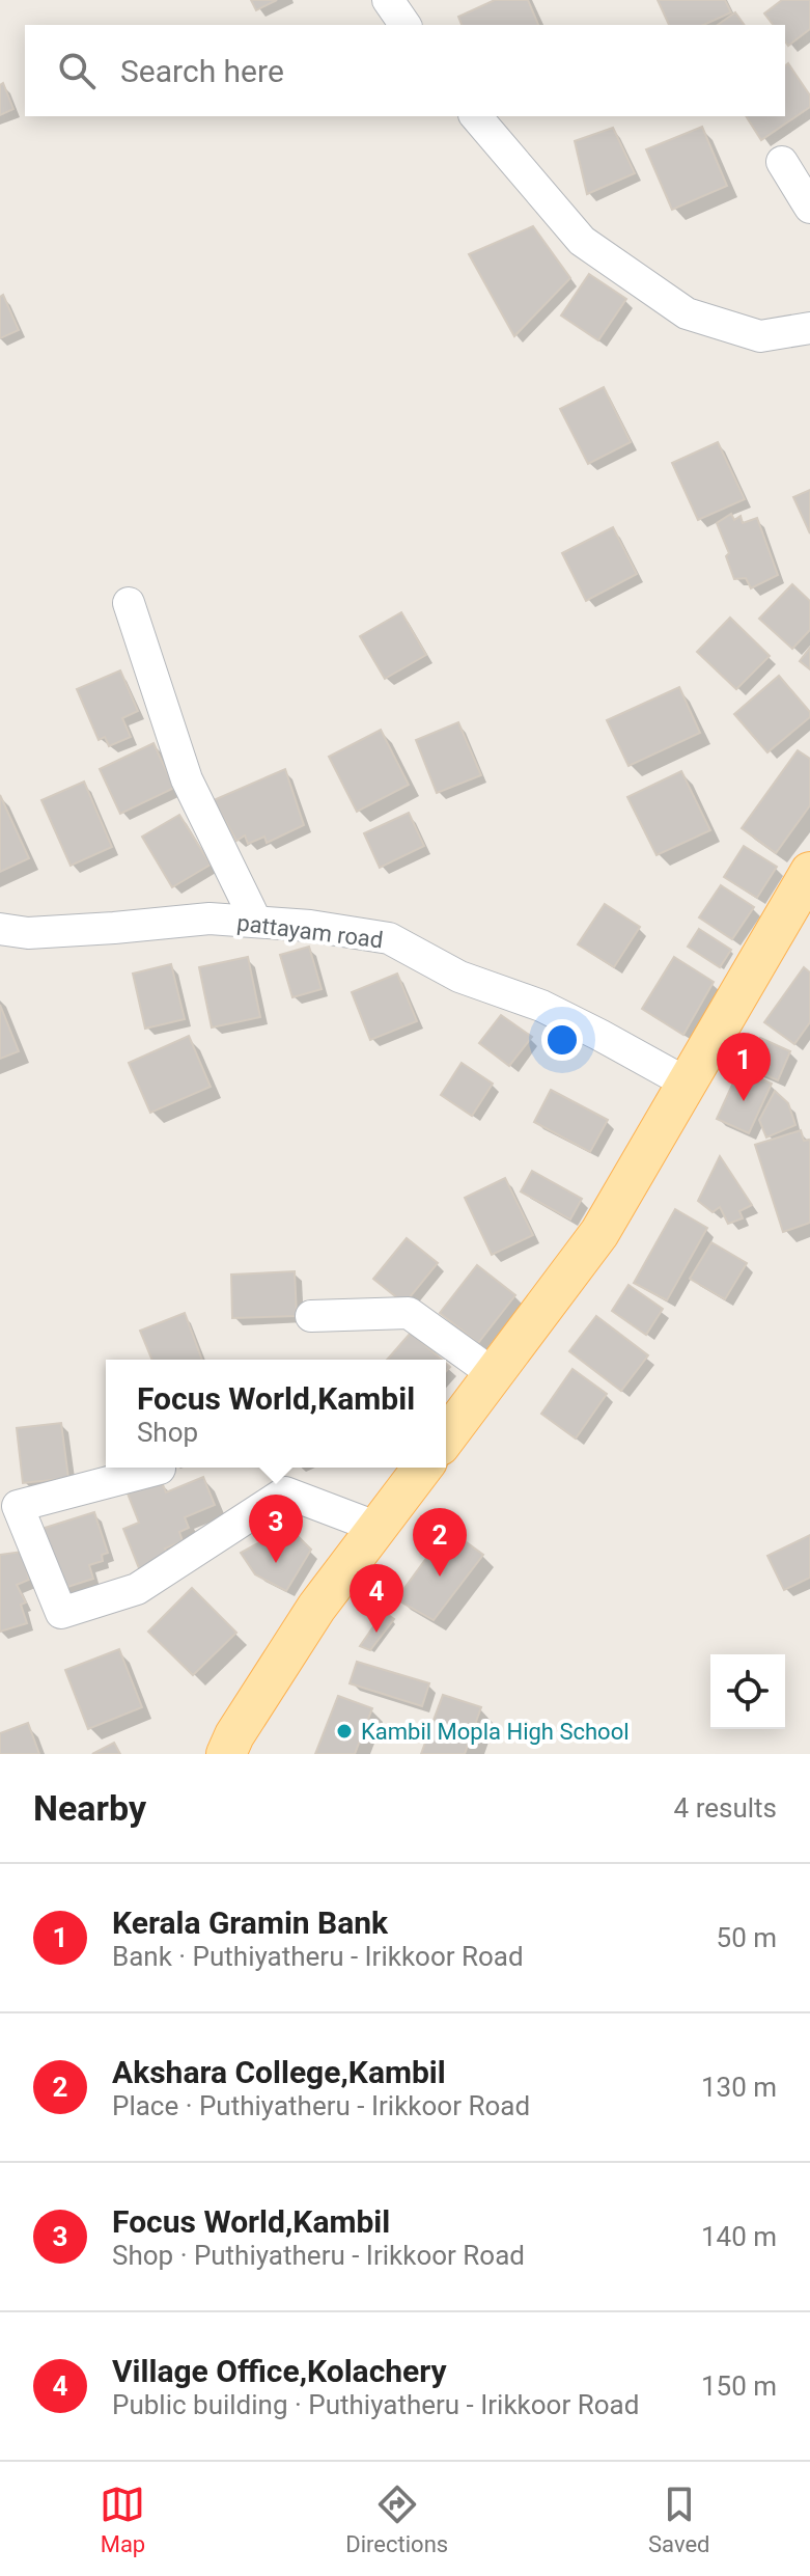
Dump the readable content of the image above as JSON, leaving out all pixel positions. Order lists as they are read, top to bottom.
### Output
{
  "streets": {
    "street": ["pattayam road"]
  },
  "places": ["Kambil Mopla High School"],
  "page": {
    "search": "Search here",
    "pins": [
      "1",
      "3",
      "2",
      "4"
    ],
    "popup": ["Focus World,Kambil", "Shop"],
    "heading": ["Nearby", "4 results"],
    "list": [
      {
        "mark": "1",
        "name": "Kerala Gramin Bank",
        "note": "Bank · Puthiyatheru - Irikkoor Road",
        "value": "50 m"
      },
      {
        "mark": "2",
        "name": "Akshara College,Kambil",
        "note": "Place · Puthiyatheru - Irikkoor Road",
        "value": "130 m"
      },
      {
        "mark": "3",
        "name": "Focus World,Kambil",
        "note": "Shop · Puthiyatheru - Irikkoor Road",
        "value": "140 m"
      },
      {
        "mark": "4",
        "name": "Village Office,Kolachery",
        "note": "Public building · Puthiyatheru - Irikkoor Road",
        "value": "150 m"
      }
    ],
    "nav": ["Map", "Directions", "Saved"]
  }
}
